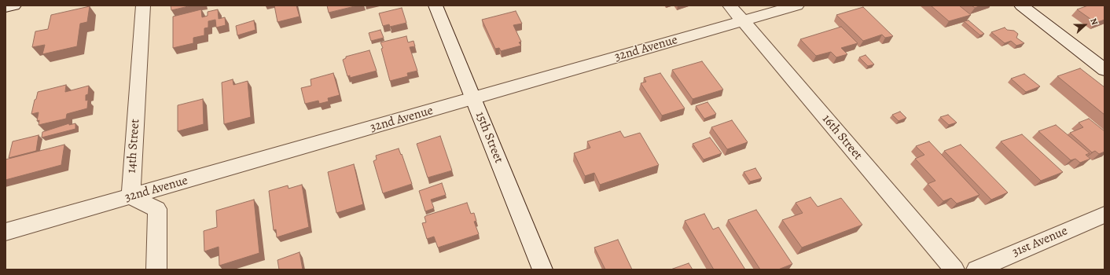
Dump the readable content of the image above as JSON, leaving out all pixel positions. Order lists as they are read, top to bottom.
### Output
{
  "streets": {
    "street": [
      "32nd Avenue",
      "15th Street",
      "16th Street",
      "14th Street",
      "31st Avenue"
    ]
  },
  "crossings": [
    ["32nd Avenue", "15th Street"],
    ["32nd Avenue", "16th Street"],
    ["32nd Avenue", "14th Street"]
  ],
  "north": "right"
}
